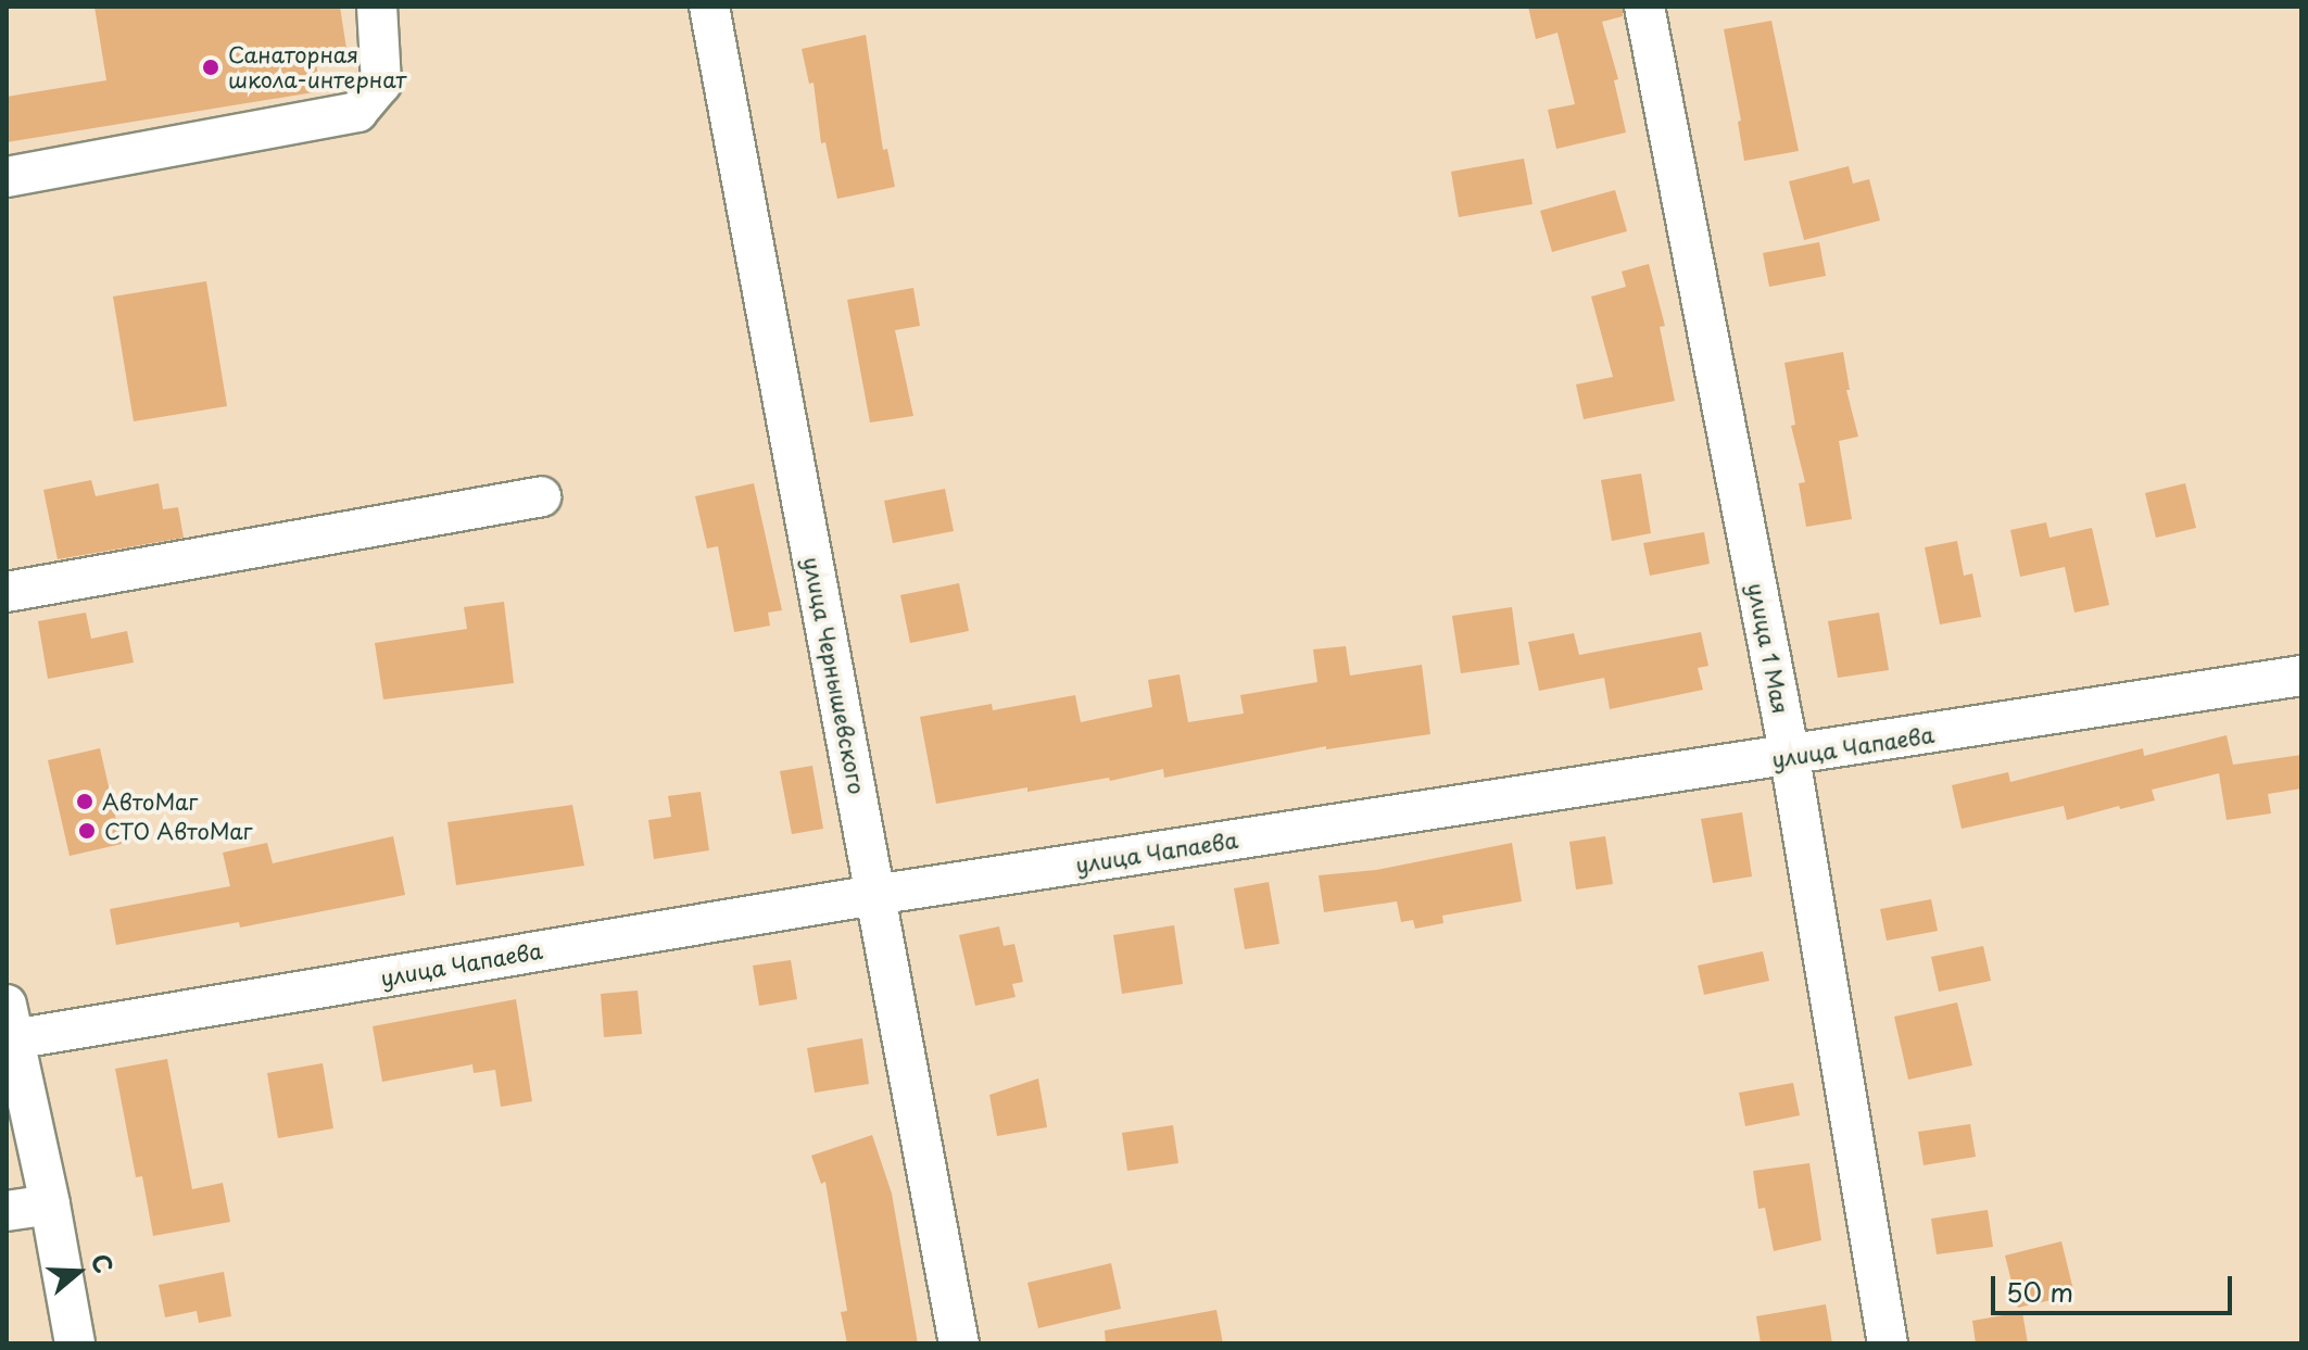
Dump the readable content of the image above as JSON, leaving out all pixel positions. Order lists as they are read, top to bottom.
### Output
{
  "streets": {
    "street": ["улица 1 Мая", "улица Чернышевского", "улица Чапаева"]
  },
  "crossings": [
    ["улица 1 Мая", "улица Чапаева"],
    ["улица Чернышевского", "улица Чапаева"]
  ],
  "places": ["Санаторная школа-интернат", "АвтоМаг", "СТО АвтоМаг"],
  "scale_bar": "50 m",
  "north": "right"
}
